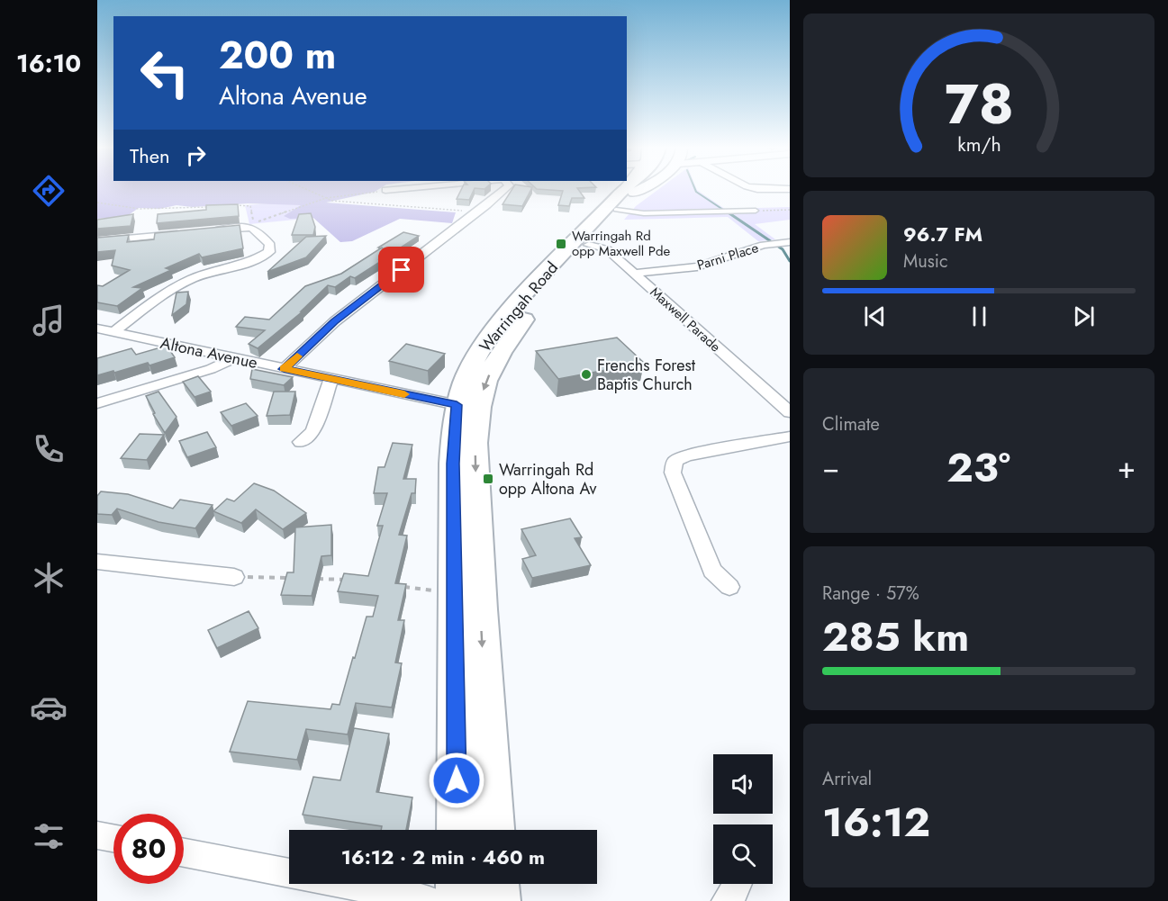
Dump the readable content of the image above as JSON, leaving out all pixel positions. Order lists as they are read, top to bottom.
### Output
{
  "streets": {
    "highway": ["Warringah Road"],
    "street": ["Parni Place", "Maxwell Parade", "Altona Avenue"]
  },
  "crossings": [
    ["Parni Place", "Maxwell Parade"],
    ["Warringah Road", "Maxwell Parade"],
    ["Warringah Road", "Altona Avenue"]
  ],
  "places": {
    "transit": ["Warringah Rd opp Maxwell Pde", "Warringah Rd opp Altona Av"],
    "other": ["Frenchs Forest Baptis Church"]
  },
  "page": {
    "tabs": "16:10",
    "turn": ["200 m", "Altona Avenue"],
    "then": "Then",
    "song": ["96.7 FM", "Music"],
    "tile": [
      "Climate",
      ["Range · 57%", "285 km"],
      ["Arrival", "16:12"]
    ],
    "heat": ["−", "23°", "+"],
    "limit": "80",
    "trip": "16:12 · 2 min · 460 m",
    "gauge": ["78", "km/h"]
  }
}
